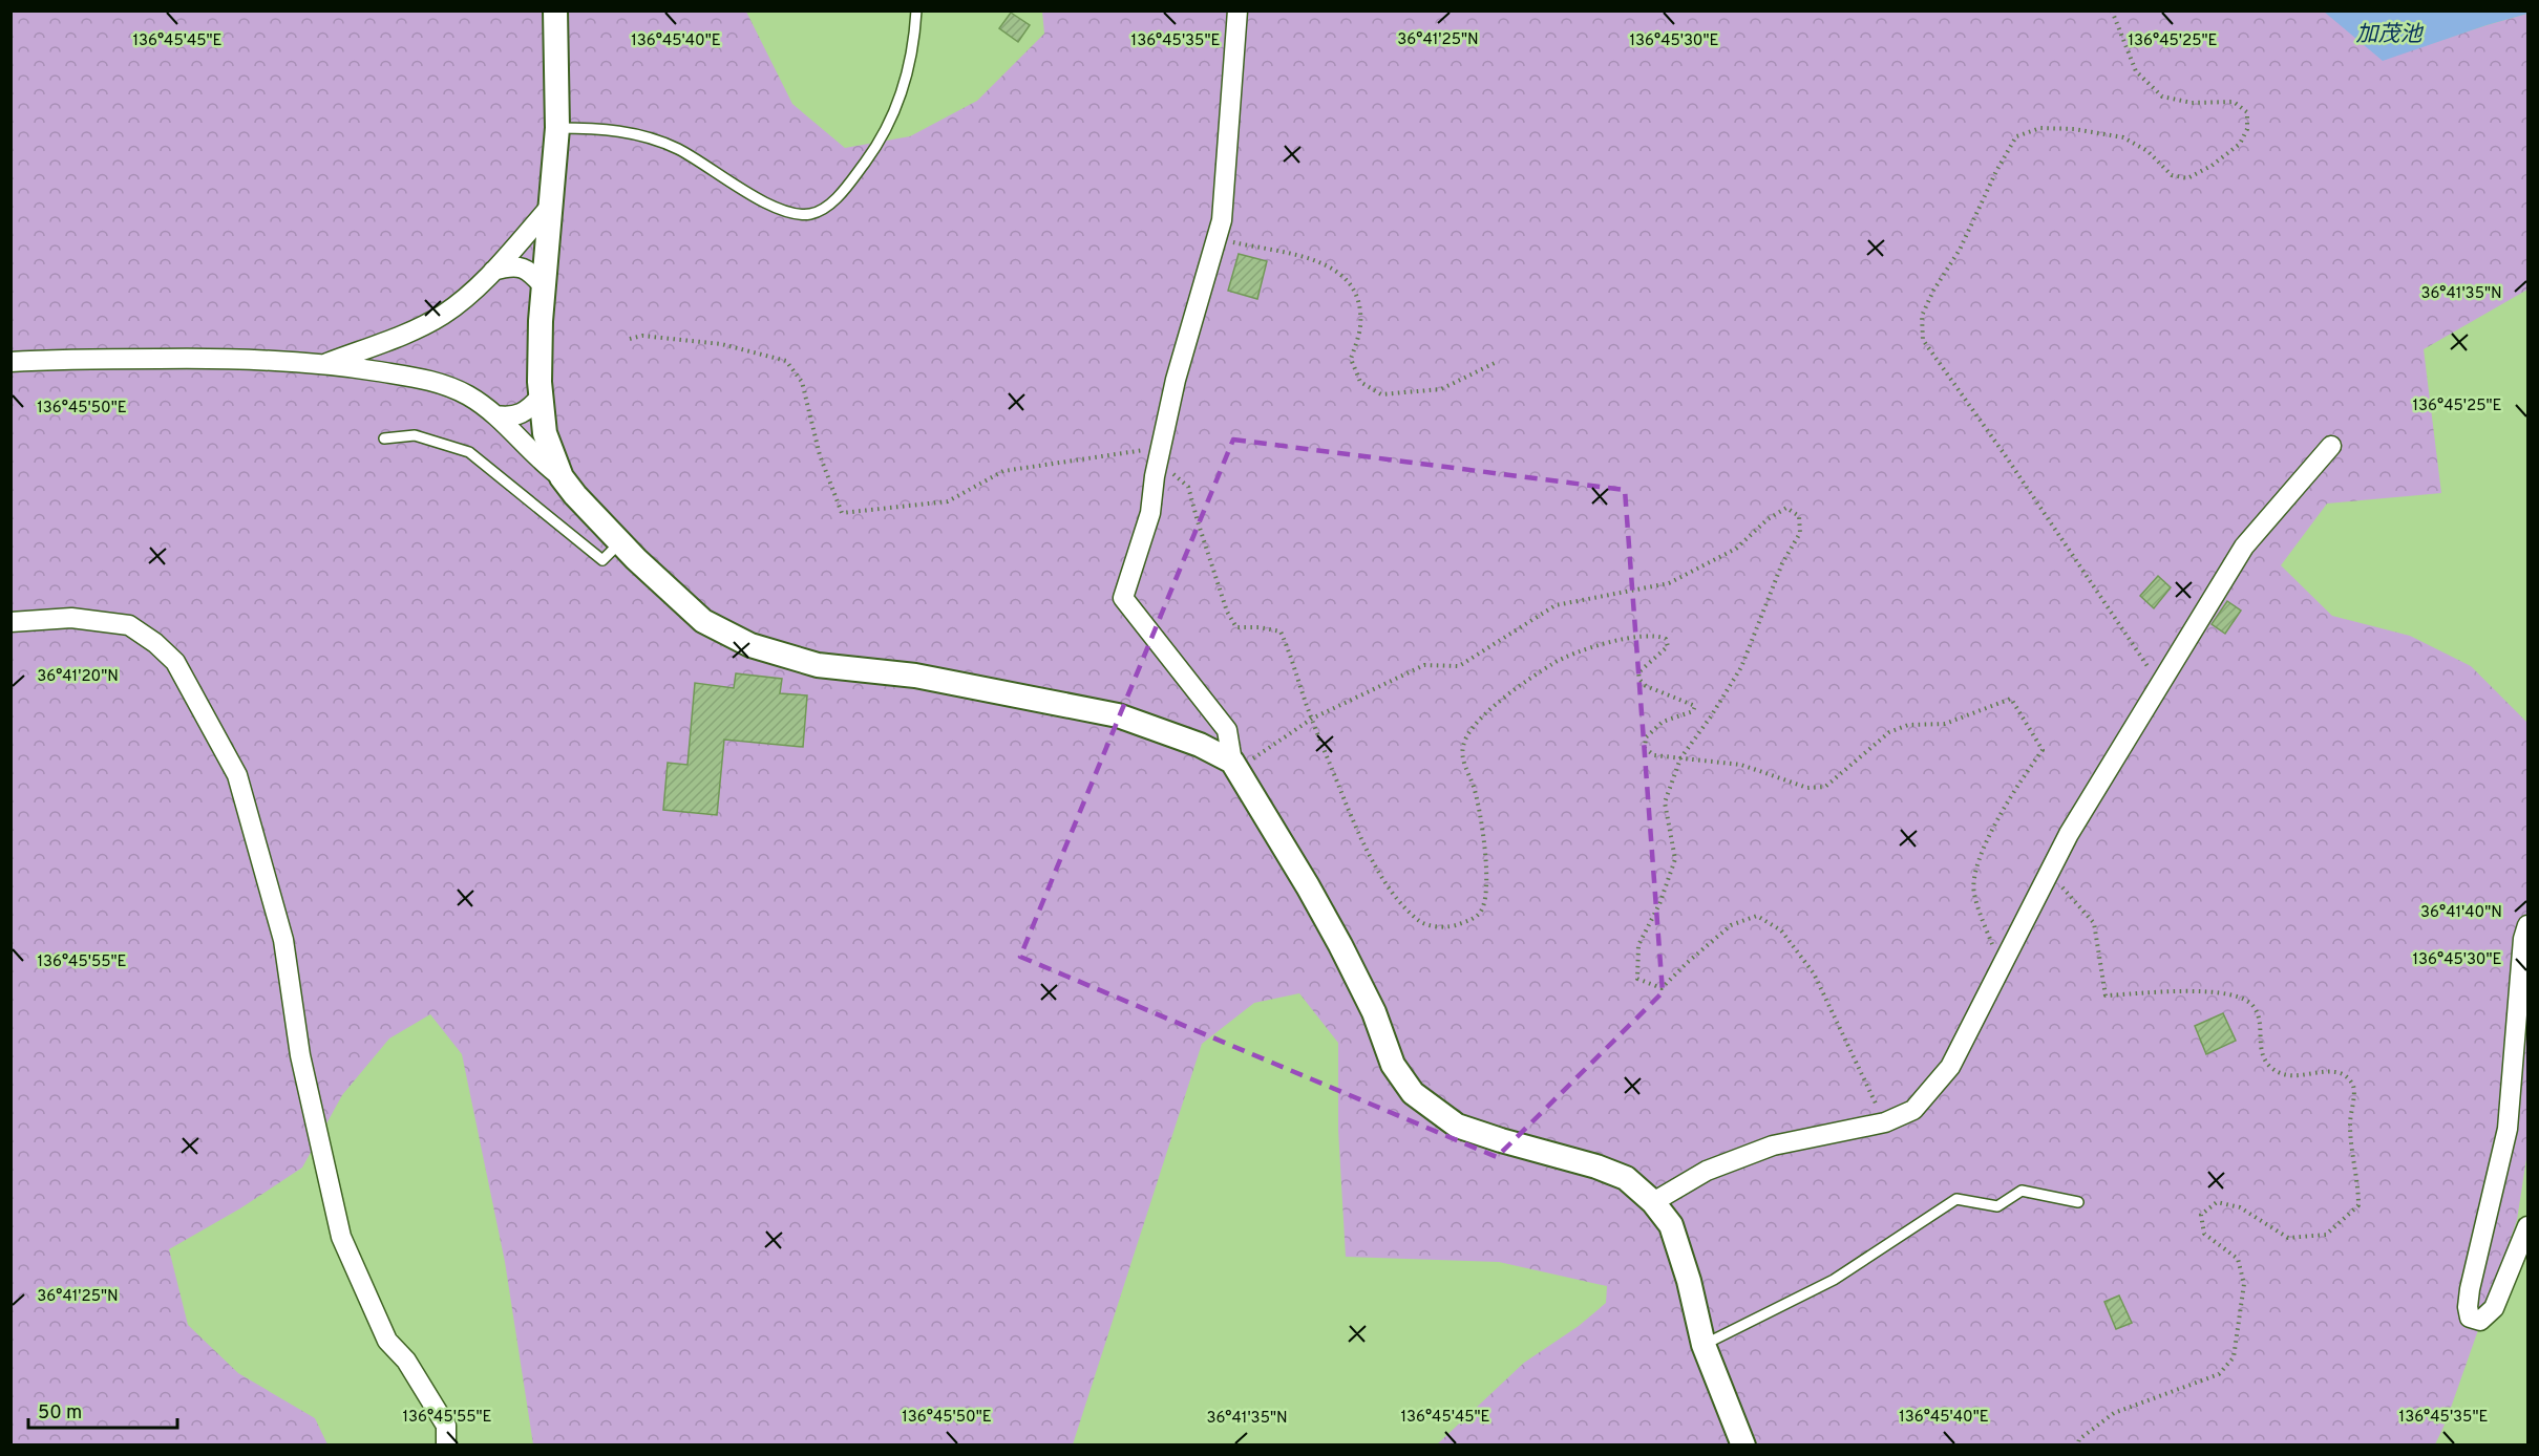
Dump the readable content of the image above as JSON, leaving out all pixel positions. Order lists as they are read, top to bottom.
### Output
{
  "water": ["加茂池"],
  "scale_bar": "50 m",
  "coordinates": [
    "36°41'25\"N",
    "136°45'45\"E",
    "136°45'40\"E",
    "136°45'35\"E",
    "136°45'30\"E",
    "136°45'25\"E",
    "36°41'35\"N",
    "136°45'50\"E",
    "36°41'20\"N",
    "36°41'40\"N",
    "136°45'55\"E"
  ]
}
